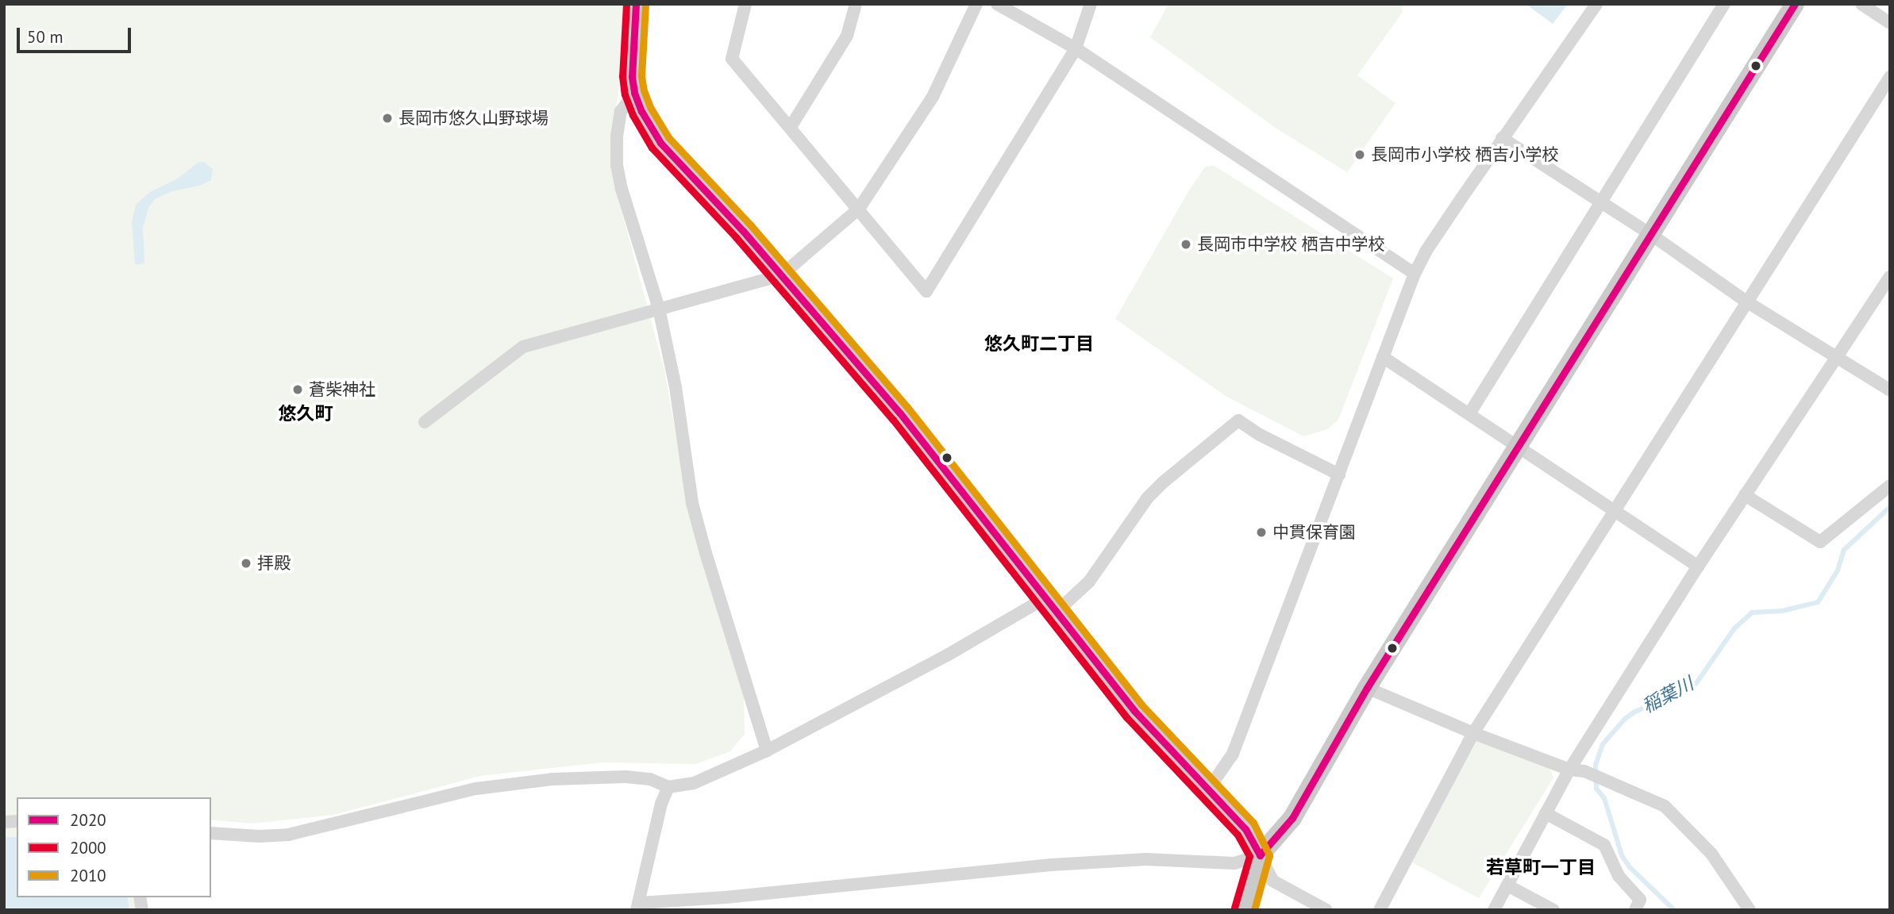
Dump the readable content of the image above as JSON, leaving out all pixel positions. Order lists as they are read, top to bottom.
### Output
{
  "districts": ["悠久町二丁目", "悠久町", "若草町一丁目"],
  "water": ["稲葉川"],
  "places": [
    "長岡市悠久山野球場",
    "長岡市小学校 栖吉小学校",
    "長岡市中学校 栖吉中学校",
    "蒼柴神社",
    "中貫保育園",
    "拝殿"
  ],
  "lines": ["transit line 2020", "transit line 2000", "transit line 2010"],
  "legend": ["2020", "2000", "2010"],
  "scale_bar": "50 m"
}
